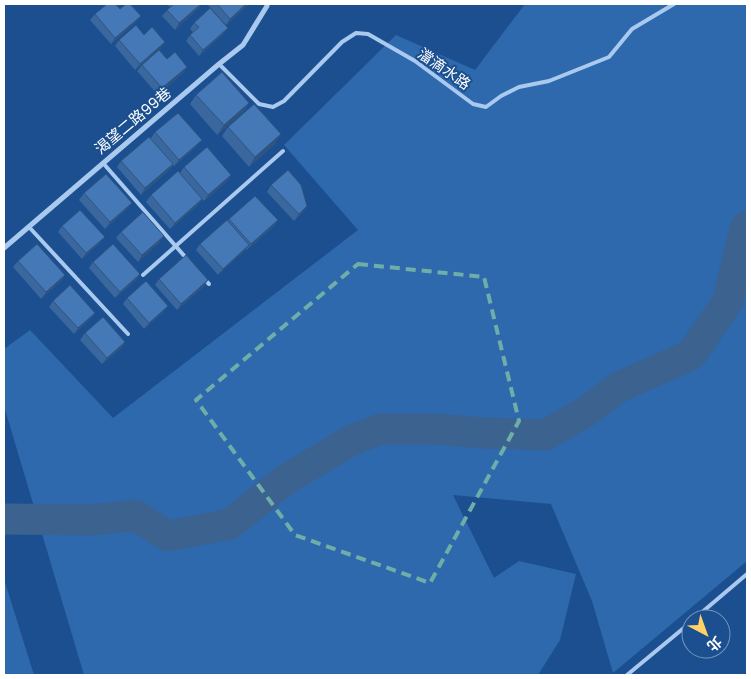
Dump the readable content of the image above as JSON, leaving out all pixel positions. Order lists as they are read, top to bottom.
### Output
{
  "streets": {
    "street": ["渴望二路99巷"],
    "lane": ["澢滴水路"]
  },
  "crossings": [
    ["澢滴水路", "渴望二路99巷"]
  ],
  "north": "bottom right"
}
